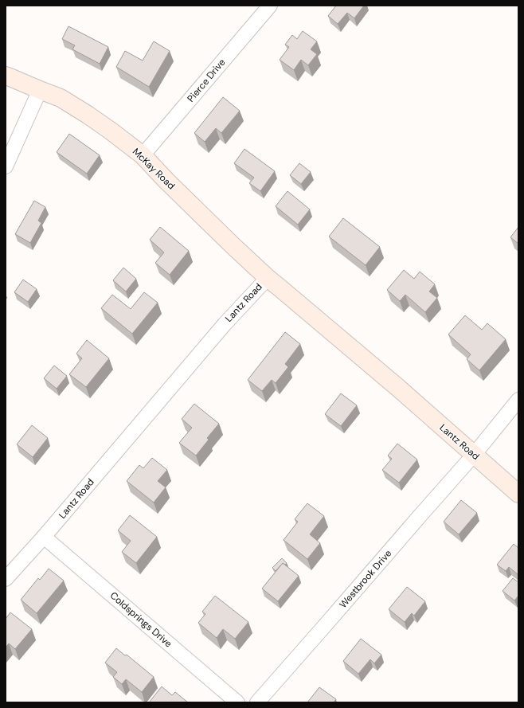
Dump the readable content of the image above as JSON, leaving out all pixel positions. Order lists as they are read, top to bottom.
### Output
{
  "streets": {
    "street": [
      "Pierce Drive",
      "McKay Road",
      "Lantz Road",
      "Westbrook Drive",
      "Coldsprings Drive"
    ]
  },
  "crossings": [
    ["Pierce Drive", "McKay Road"],
    ["McKay Road", "Lantz Road"],
    ["Lantz Road", "Westbrook Drive"],
    ["Lantz Road", "Coldsprings Drive"]
  ]
}
